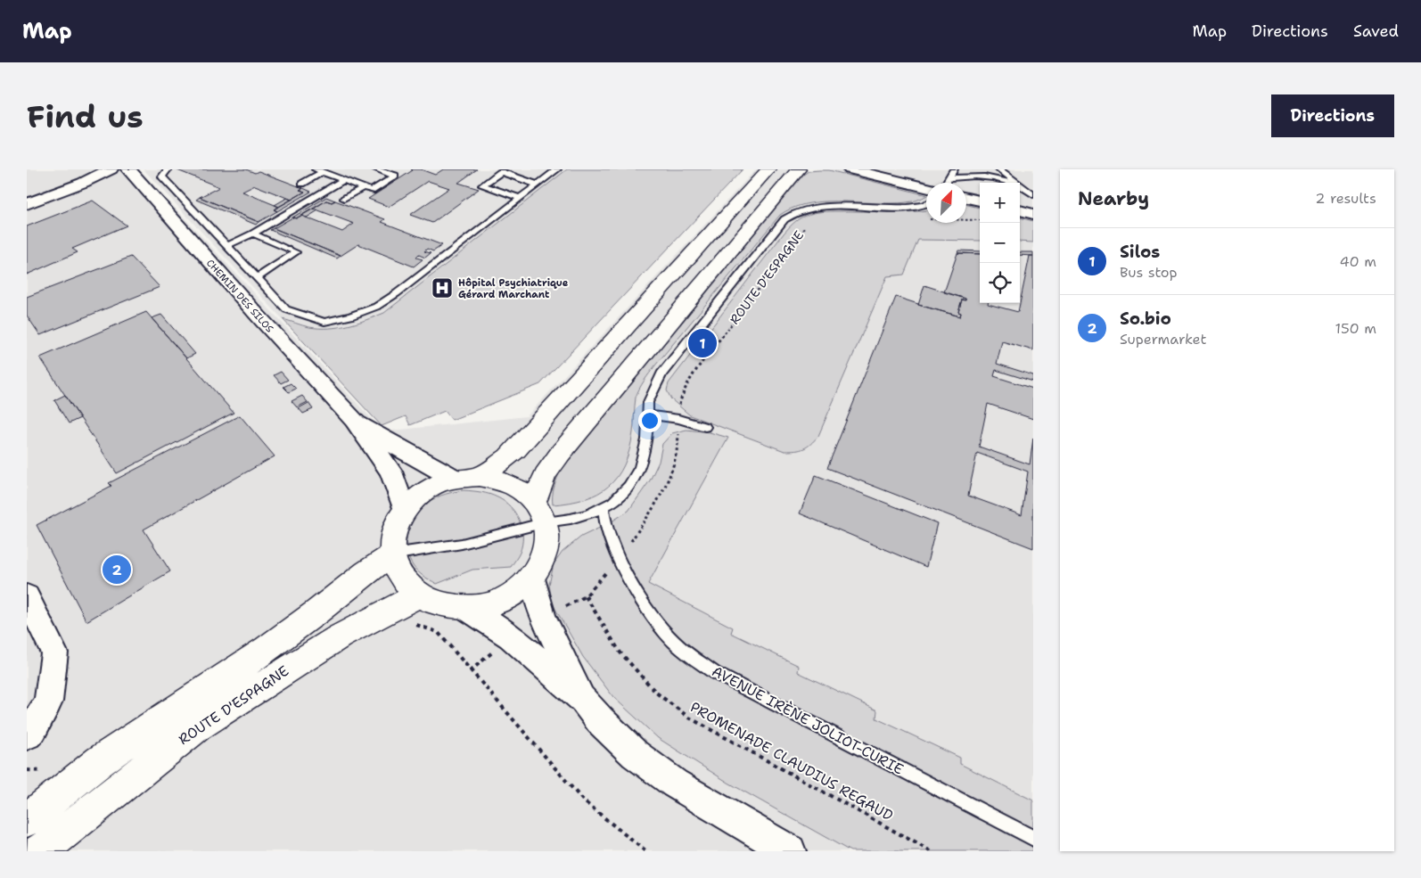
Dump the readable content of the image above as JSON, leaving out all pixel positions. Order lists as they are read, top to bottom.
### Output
{
  "streets": {
    "main road": ["ROUTE D'ESPAGNE"],
    "street": ["CHEMIN DES SILOS"],
    "lane": ["AVENUE IRÈNE JOLIOT-CURIE"],
    "path": ["PROMENADE CLAUDIUS REGAUD"]
  },
  "crossings": [
    ["ROUTE D'ESPAGNE", "AVENUE IRÈNE JOLIOT-CURIE"],
    ["ROUTE D'ESPAGNE", "PROMENADE CLAUDIUS REGAUD"]
  ],
  "places": {
    "hospital": ["Hôpital Psychiatrique Gérard Marchant"]
  },
  "north": "top right",
  "page": {
    "header": "Map",
    "nav": ["Map", "Directions", "Saved"],
    "buttons": "Directions",
    "title": "Find us",
    "heading": ["Nearby", "2 results"],
    "map_buttons": ["+", "−"],
    "list": [
      {
        "mark": "1",
        "name": "Silos",
        "note": "Bus stop",
        "value": "40 m"
      },
      {
        "mark": "2",
        "name": "So.bio",
        "note": "Supermarket",
        "value": "150 m"
      }
    ],
    "pins": ["1", "2"]
  }
}
